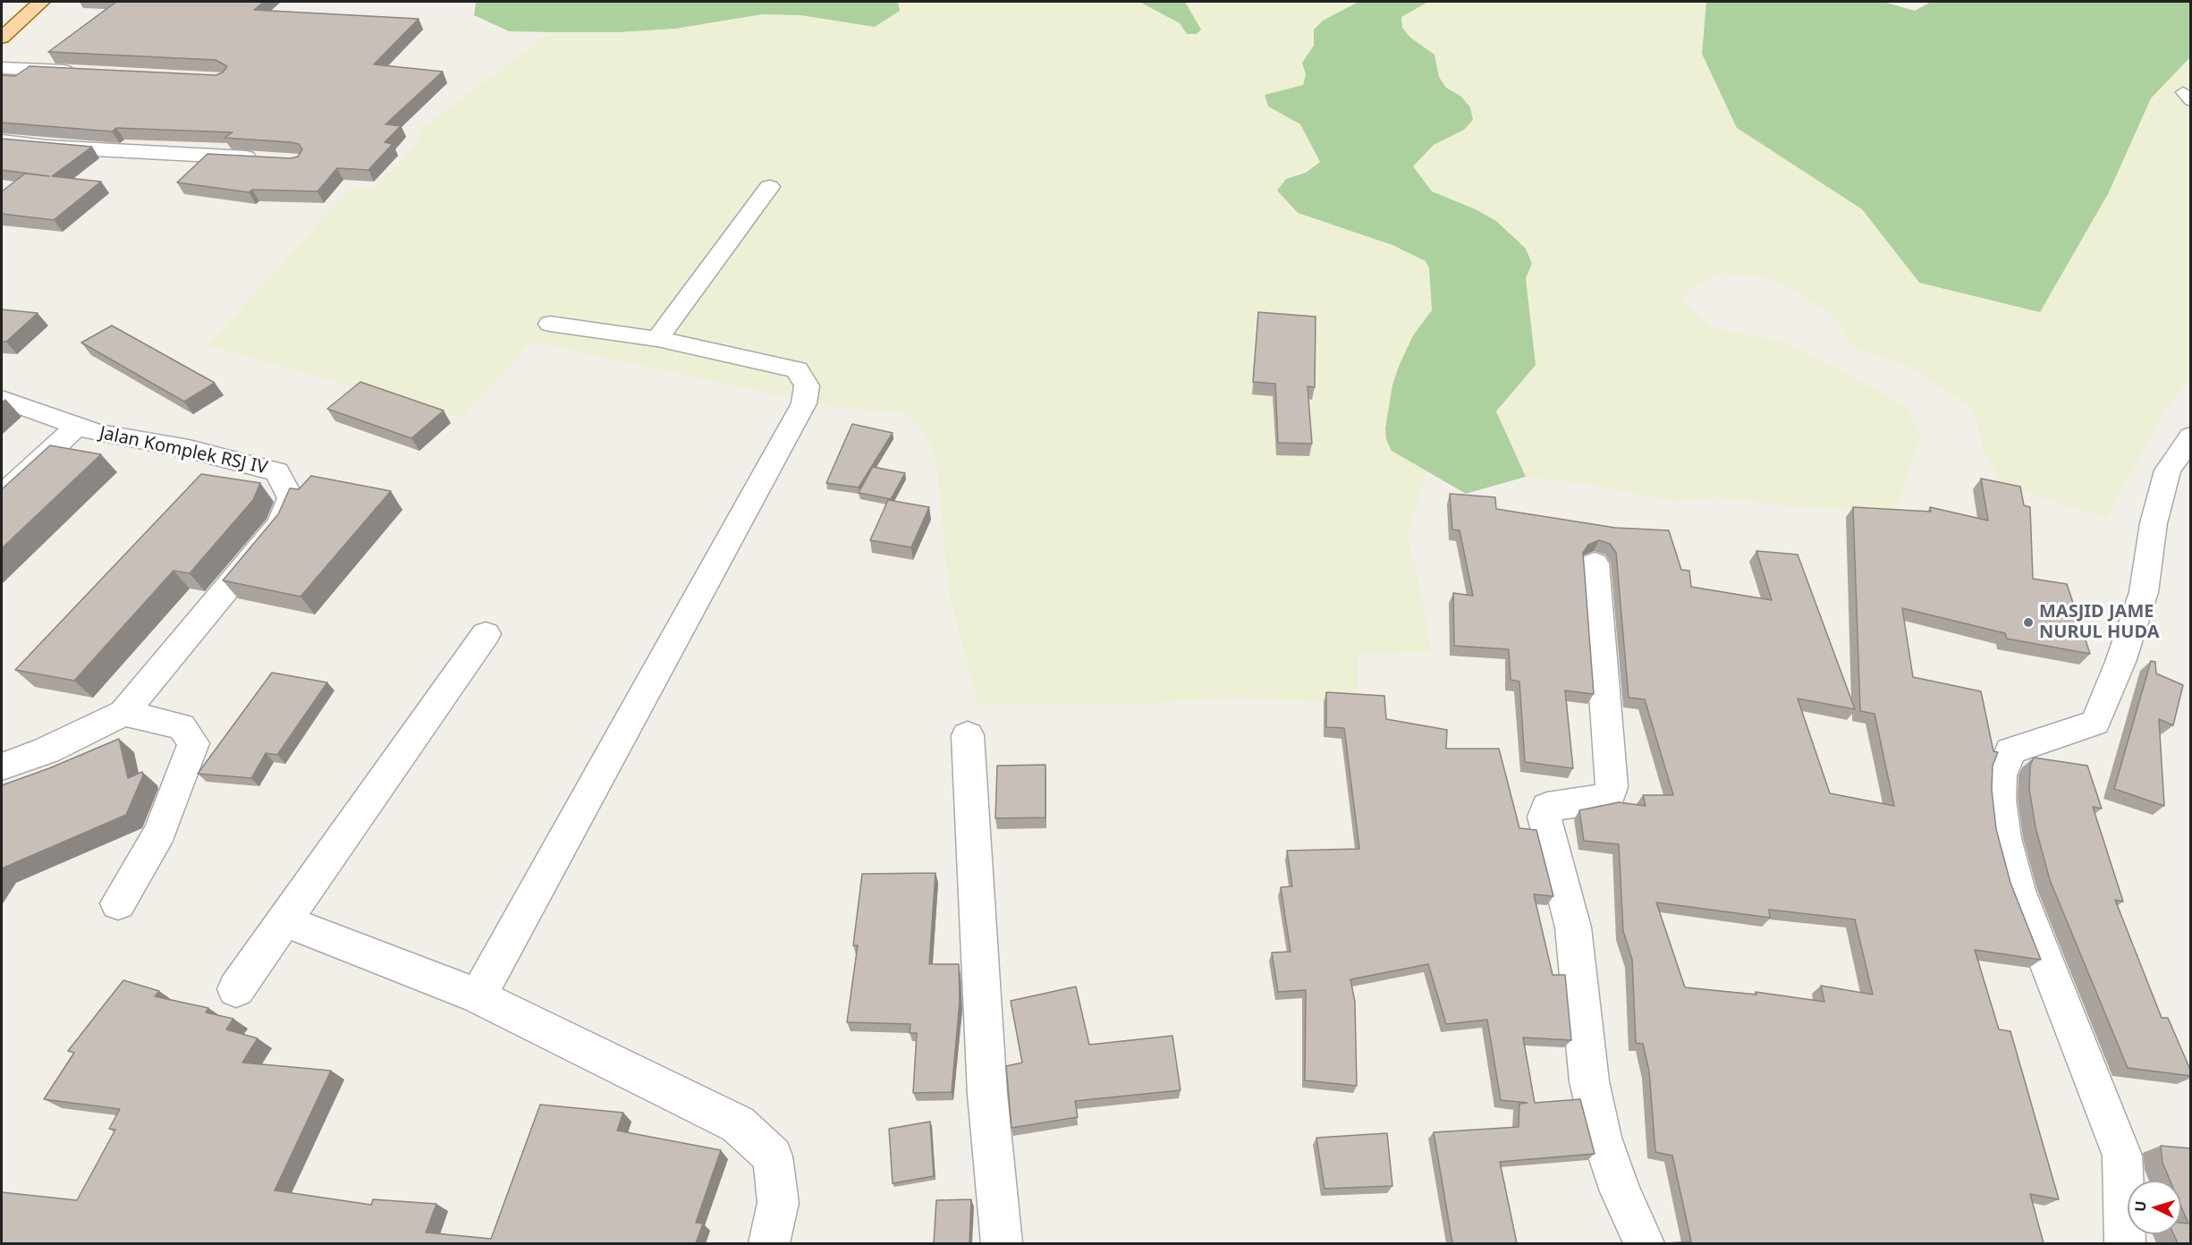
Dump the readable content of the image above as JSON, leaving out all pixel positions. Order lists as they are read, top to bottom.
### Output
{
  "streets": {
    "street": ["Jalan Komplek RSJ IV"]
  },
  "places": ["MASJID JAME NURUL HUDA"],
  "north": "left"
}
